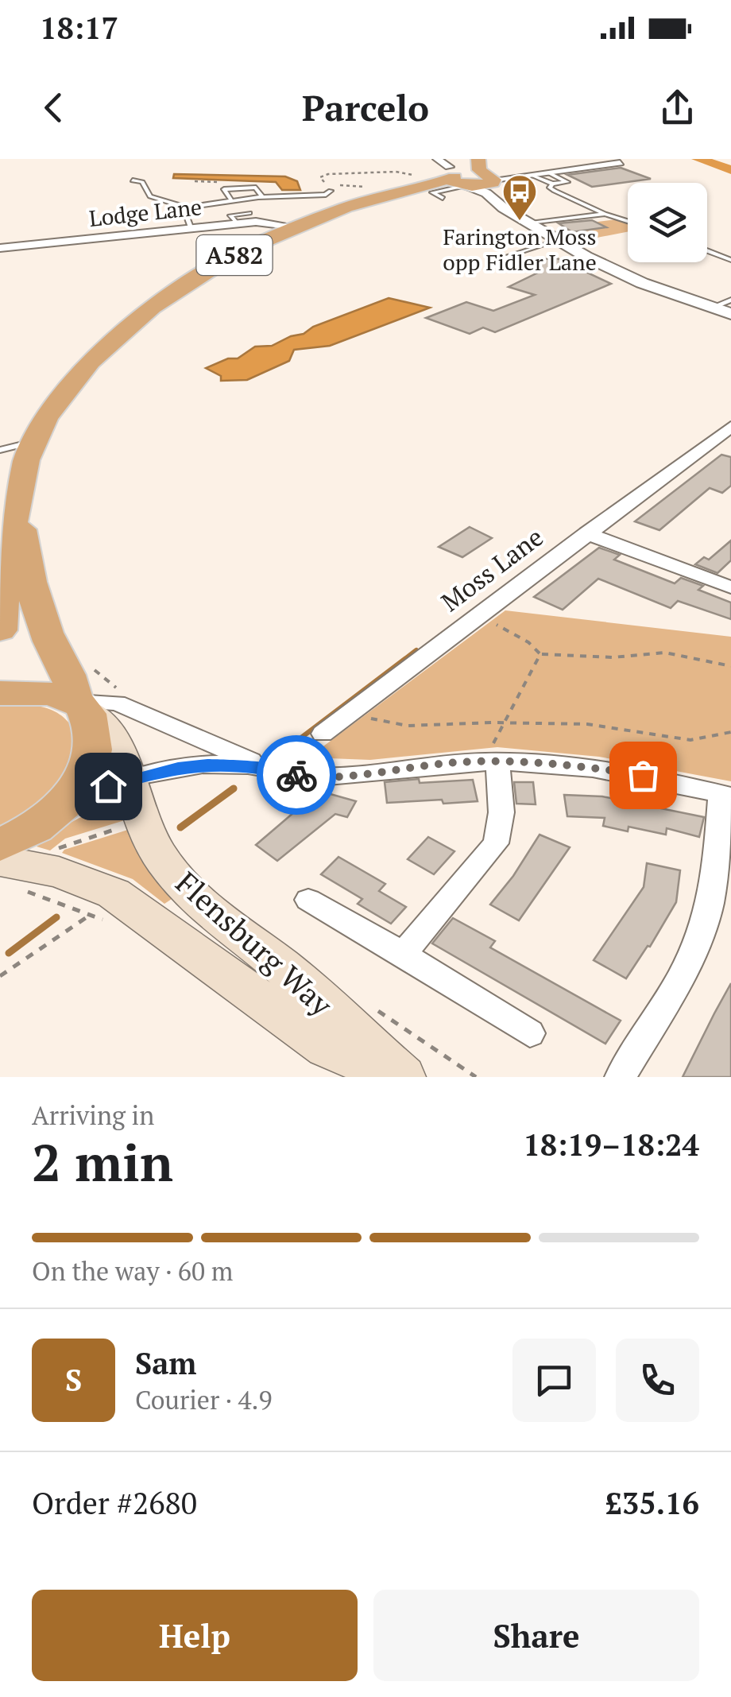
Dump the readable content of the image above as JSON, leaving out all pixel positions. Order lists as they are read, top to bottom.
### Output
{
  "streets": {
    "highway": ["A582", "Flensburg Way"],
    "street": ["Lodge Lane", "Moss Lane"]
  },
  "crossings": [
    ["Lodge Lane", "Flensburg Way"],
    ["A582", "Flensburg Way"]
  ],
  "places": {
    "bus stop": ["Farington Moss opp Fidler Lane"]
  },
  "page": {
    "status": "18:17",
    "header": "Parcelo",
    "heading": ["2 min", "Arriving in", "18:19–18:24"],
    "panel": [
      "Sam",
      "Courier · 4.9",
      "Order #2680",
      "£35.16"
    ],
    "bar": "On the way · 60 m",
    "round": "S",
    "buttons": ["Help", "Share"]
  }
}
